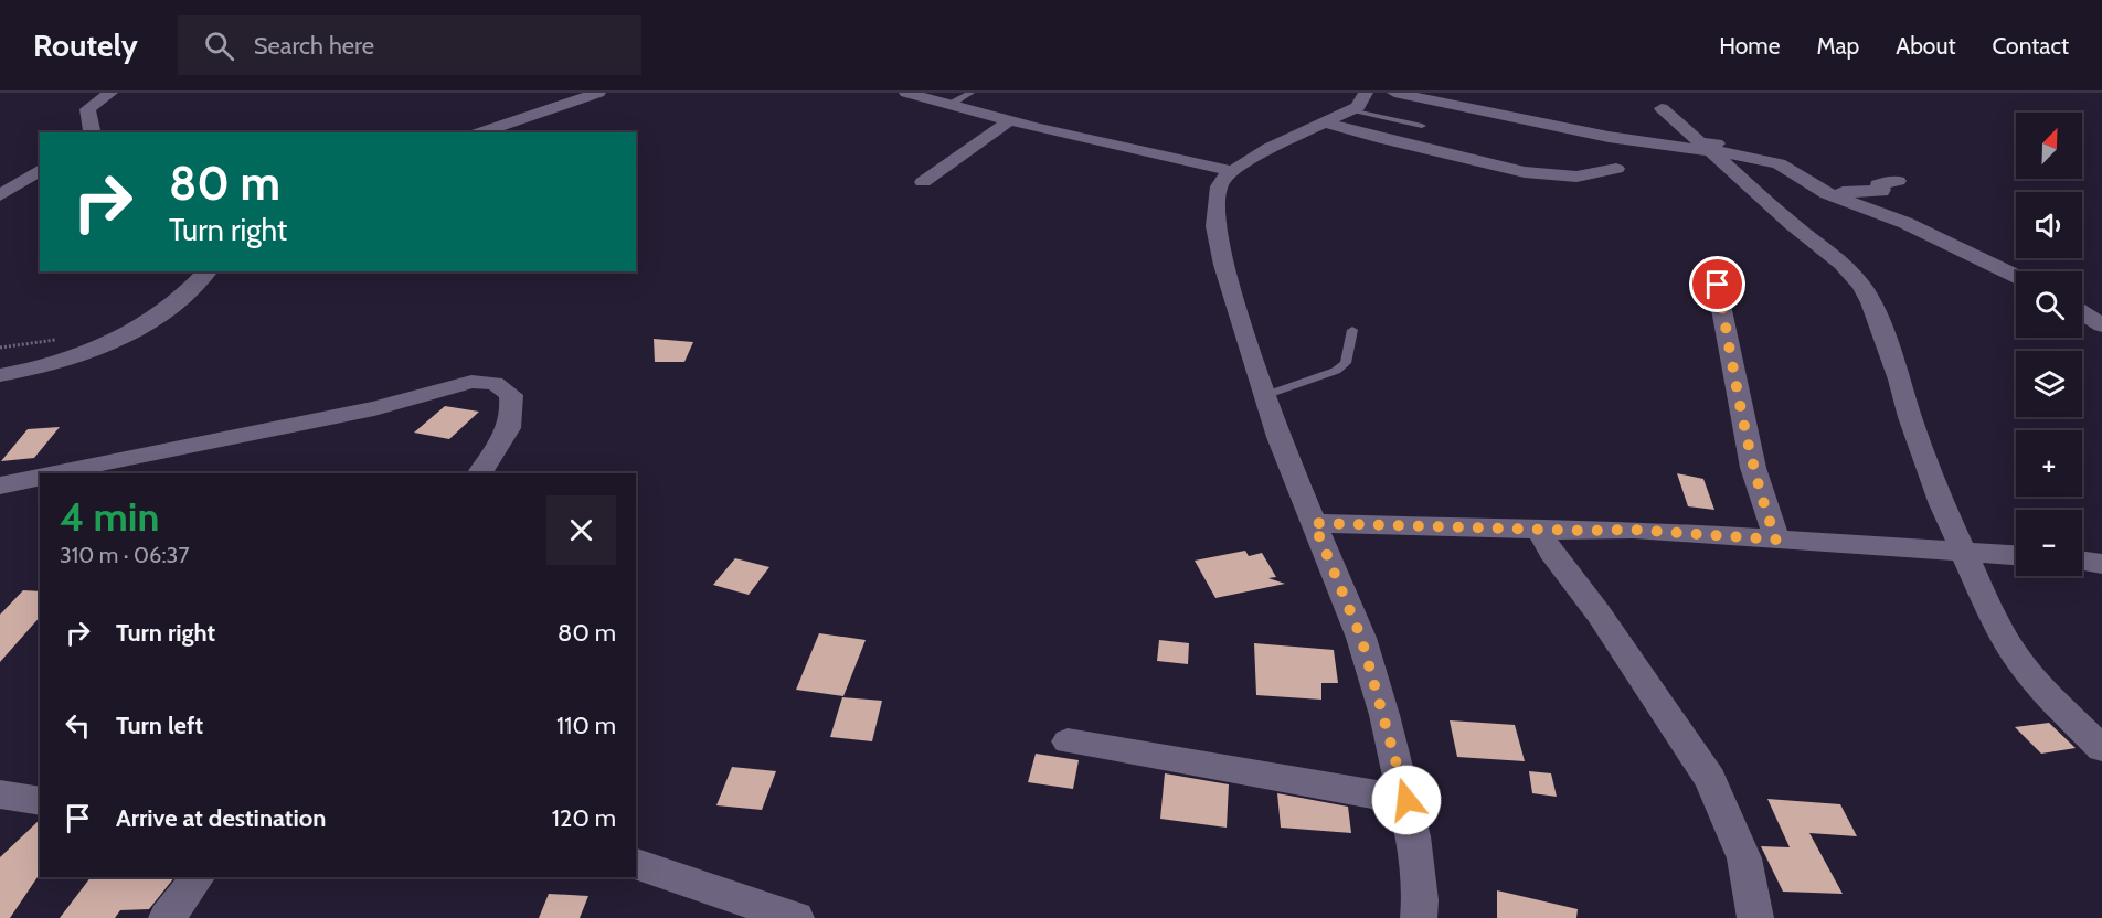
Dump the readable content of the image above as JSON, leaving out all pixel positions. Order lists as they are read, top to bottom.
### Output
{
  "north": "top right",
  "page": {
    "header": "Routely",
    "search": "Search here",
    "nav": [
      "Home",
      "Map",
      "About",
      "Contact"
    ],
    "map_buttons": ["+", "−"],
    "turn": ["80 m", "Turn right"],
    "heading": ["4 min", "310 m · 06:37"],
    "list": [
      {
        "name": "Turn right",
        "value": "80 m"
      },
      {
        "name": "Turn left",
        "value": "110 m"
      },
      {
        "name": "Arrive at destination",
        "value": "120 m"
      }
    ]
  }
}
